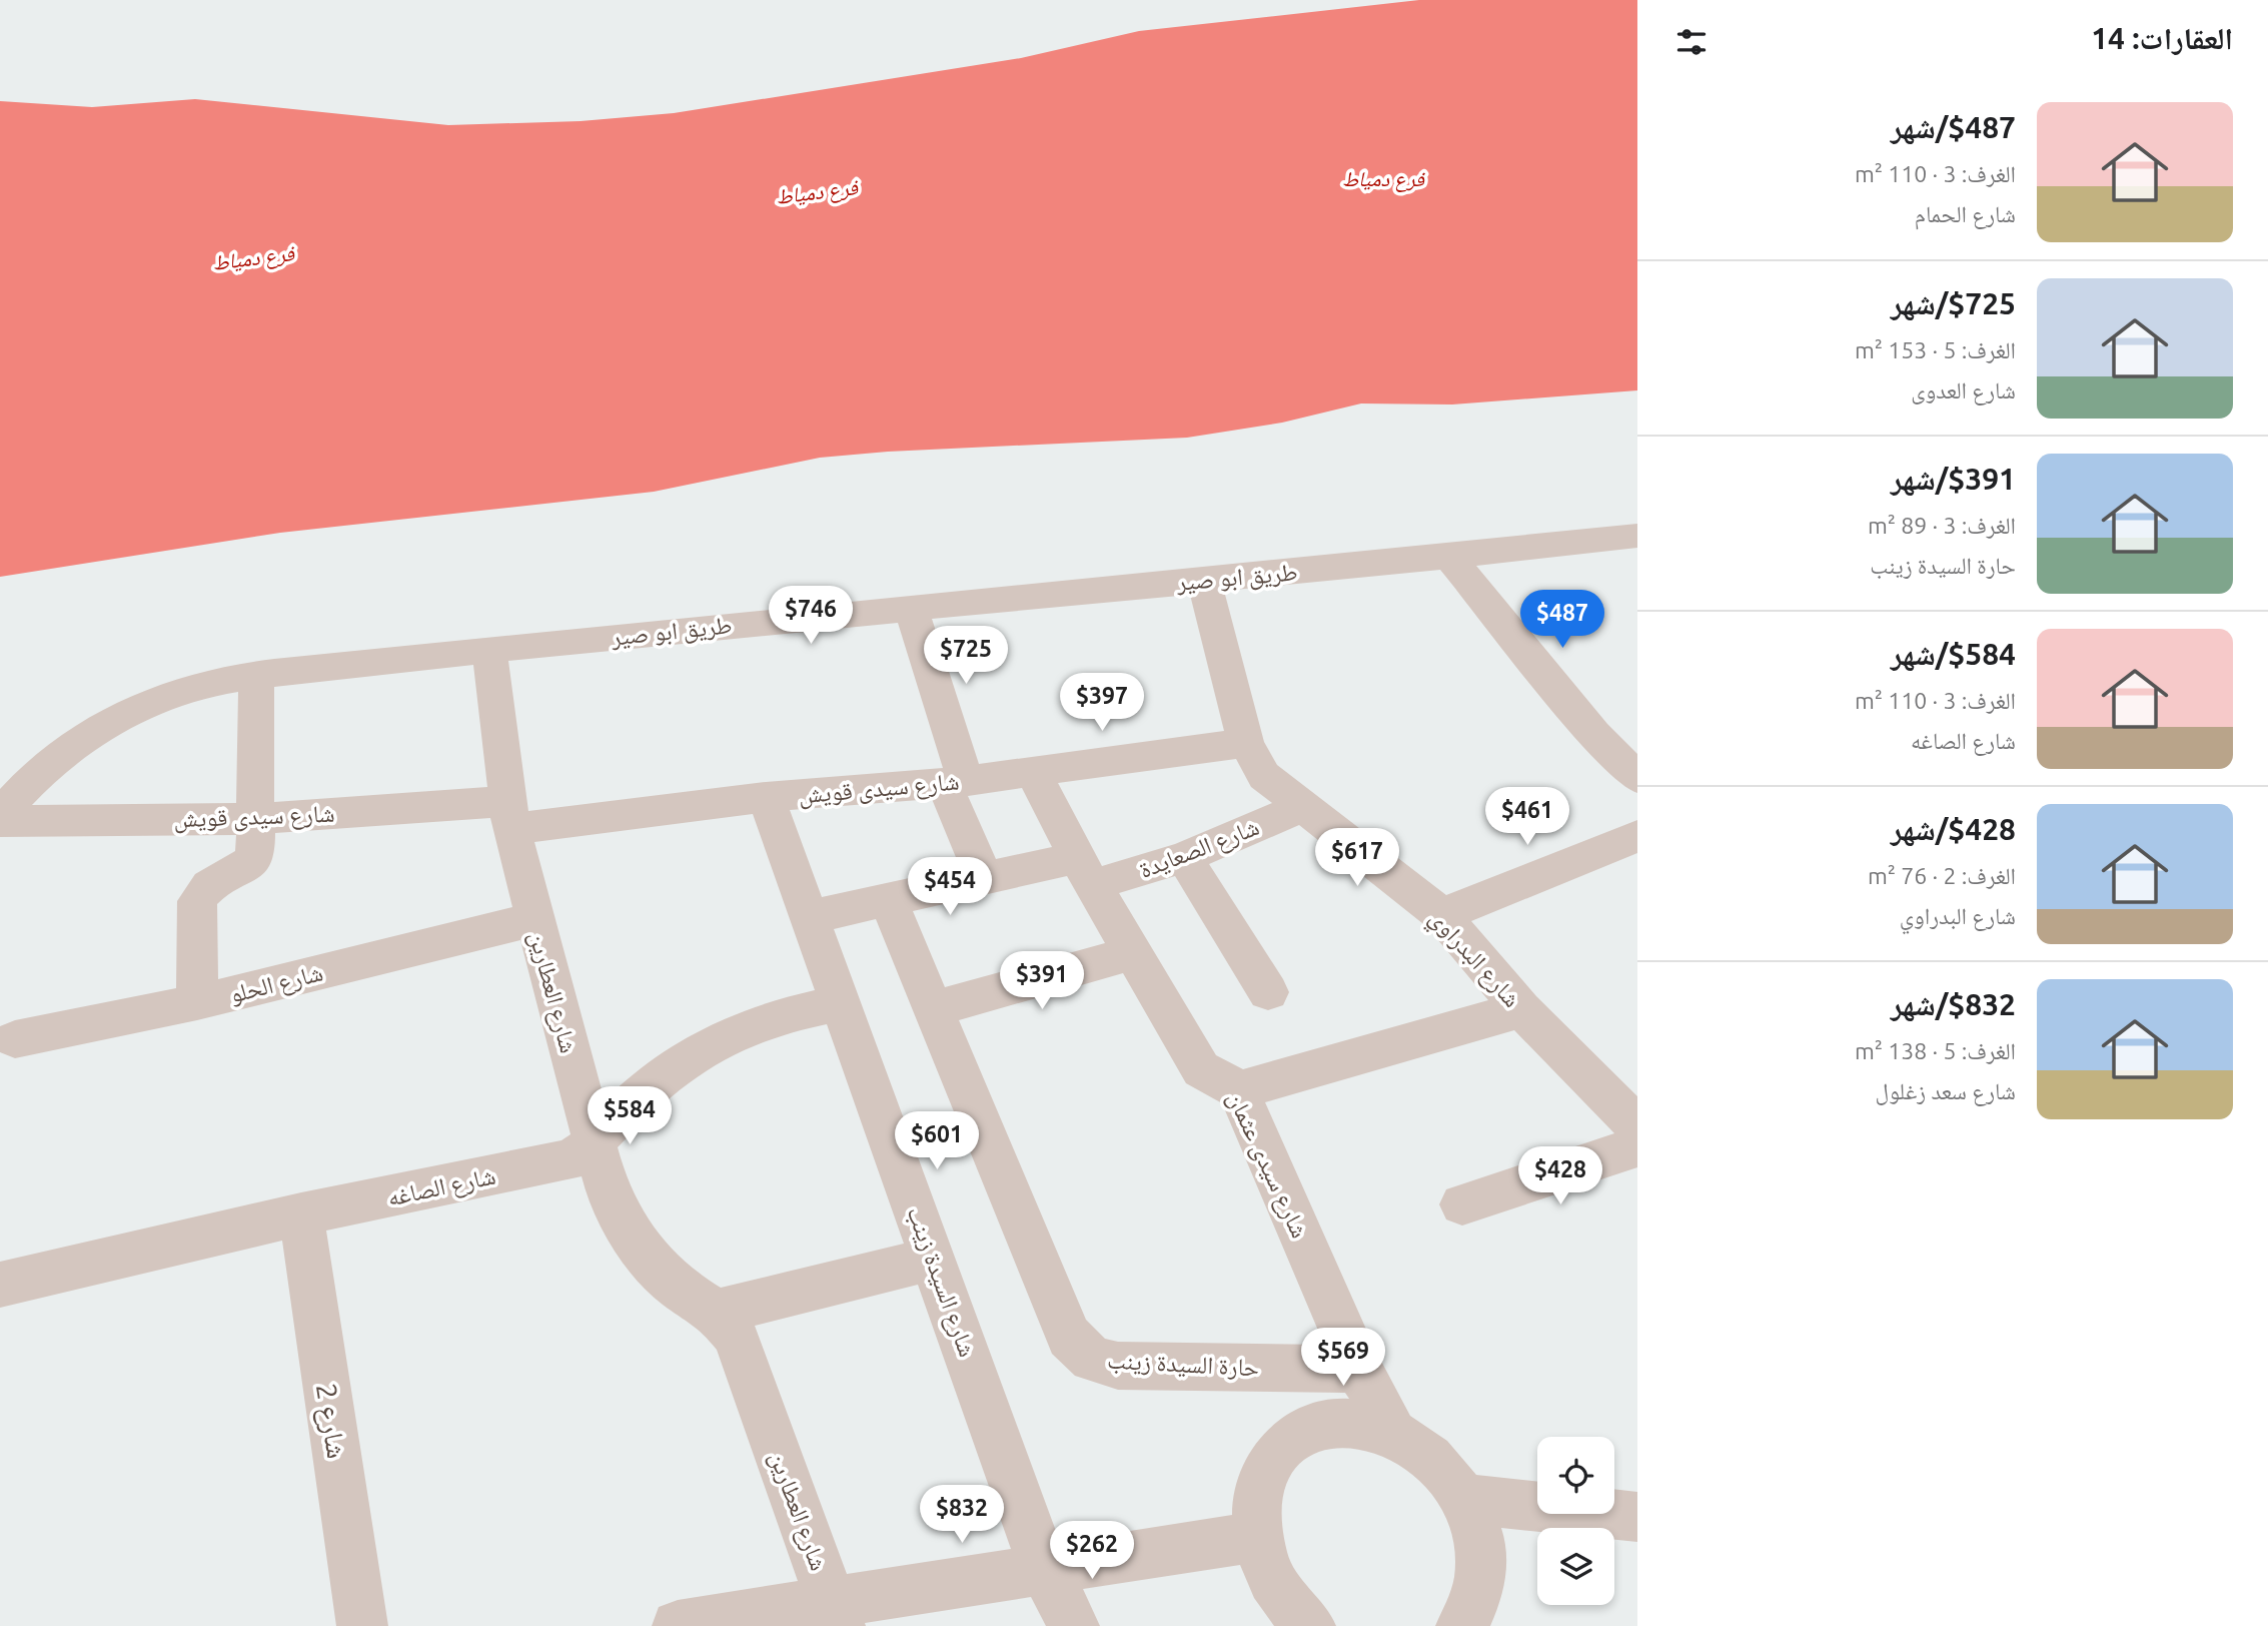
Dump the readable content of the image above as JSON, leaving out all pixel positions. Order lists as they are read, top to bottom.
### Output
{
  "streets": {
    "street": [
      "طريق ابو صير",
      "شارع سيدى قويش",
      "شارع الصعايدة",
      "شارع البدراوي",
      "شارع الحلو",
      "شارع العطارين",
      "شارع سيدى عثمان",
      "شارع الصاغه",
      "شارع السيدة زينب",
      "حارة السيدة زينب",
      "شارع 2"
    ]
  },
  "crossings": [
    ["طريق ابو صير", "شارع البدراوي"],
    ["طريق ابو صير", "شارع العطارين"],
    ["شارع سيدى قويش", "شارع البدراوي"],
    ["شارع سيدى قويش", "شارع العطارين"],
    ["شارع سيدى قويش", "شارع سيدى عثمان"],
    ["شارع سيدى قويش", "شارع السيدة زينب"],
    ["شارع الصعايدة", "شارع البدراوي"],
    ["شارع الصعايدة", "شارع سيدى عثمان"],
    ["شارع الصعايدة", "شارع السيدة زينب"],
    ["شارع الصعايدة", "حارة السيدة زينب"],
    ["شارع الحلو", "شارع العطارين"],
    ["شارع العطارين", "شارع الصاغه"],
    ["شارع سيدى عثمان", "حارة السيدة زينب"],
    ["شارع الصاغه", "شارع السيدة زينب"],
    ["شارع الصاغه", "شارع 2"]
  ],
  "water": ["فرع دمياط"],
  "page": {
    "heading": "العقارات: 14",
    "list": [
      {
        "name": "$487/شهر",
        "note": "الغرف: 3 · 110 m² · شارع الحمام"
      },
      {
        "name": "$725/شهر",
        "note": "الغرف: 5 · 153 m² · شارع العدوى"
      },
      {
        "name": "$391/شهر",
        "note": "الغرف: 3 · 89 m² · حارة السيدة زينب"
      },
      {
        "name": "$584/شهر",
        "note": "الغرف: 3 · 110 m² · شارع الصاغه"
      },
      {
        "name": "$428/شهر",
        "note": "الغرف: 2 · 76 m² · شارع البدراوي"
      },
      {
        "name": "$832/شهر",
        "note": "الغرف: 5 · 138 m² · شارع سعد زغلول"
      }
    ],
    "price": [
      "$746",
      "$487",
      "$725",
      "$397",
      "$461",
      "$617",
      "$454",
      "$391",
      "$584",
      "$601",
      "$428",
      "$569",
      "$832",
      "$262"
    ]
  }
}
